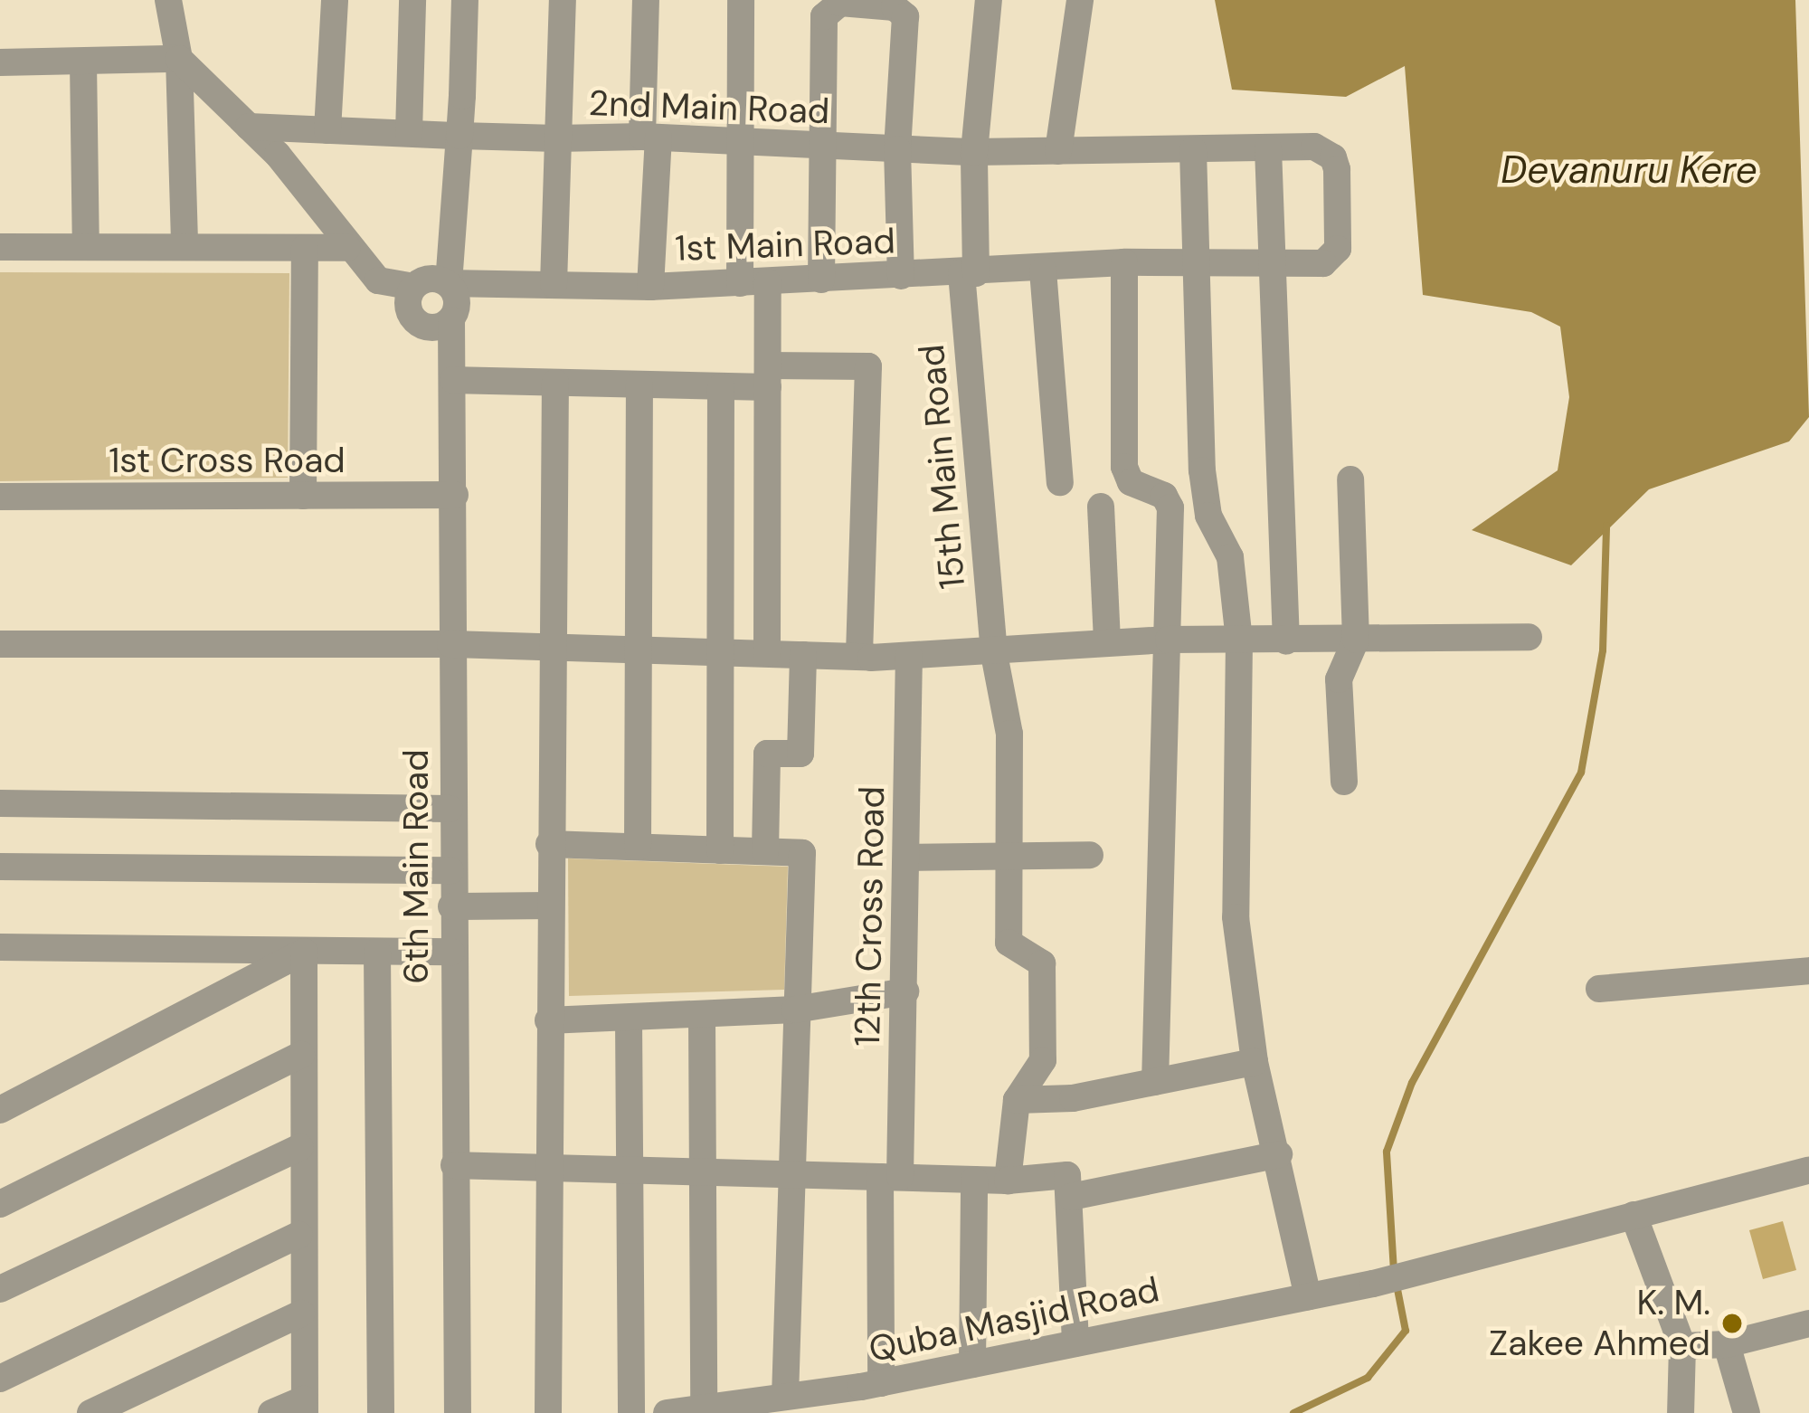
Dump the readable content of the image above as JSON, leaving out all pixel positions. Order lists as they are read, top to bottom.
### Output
{
  "streets": {
    "street": [
      "2nd Main Road",
      "1st Main Road",
      "1st Cross Road",
      "15th Main Road",
      "6th Main Road",
      "12th Cross Road",
      "Quba Masjid Road"
    ]
  },
  "crossings": [
    ["2nd Main Road", "1st Main Road"],
    ["2nd Main Road", "15th Main Road"],
    ["1st Main Road", "15th Main Road"],
    ["1st Main Road", "6th Main Road"],
    ["1st Cross Road", "6th Main Road"],
    ["12th Cross Road", "Quba Masjid Road"]
  ],
  "water": ["Devanuru Kere"],
  "places": ["K. M. Zakee Ahmed"]
}
